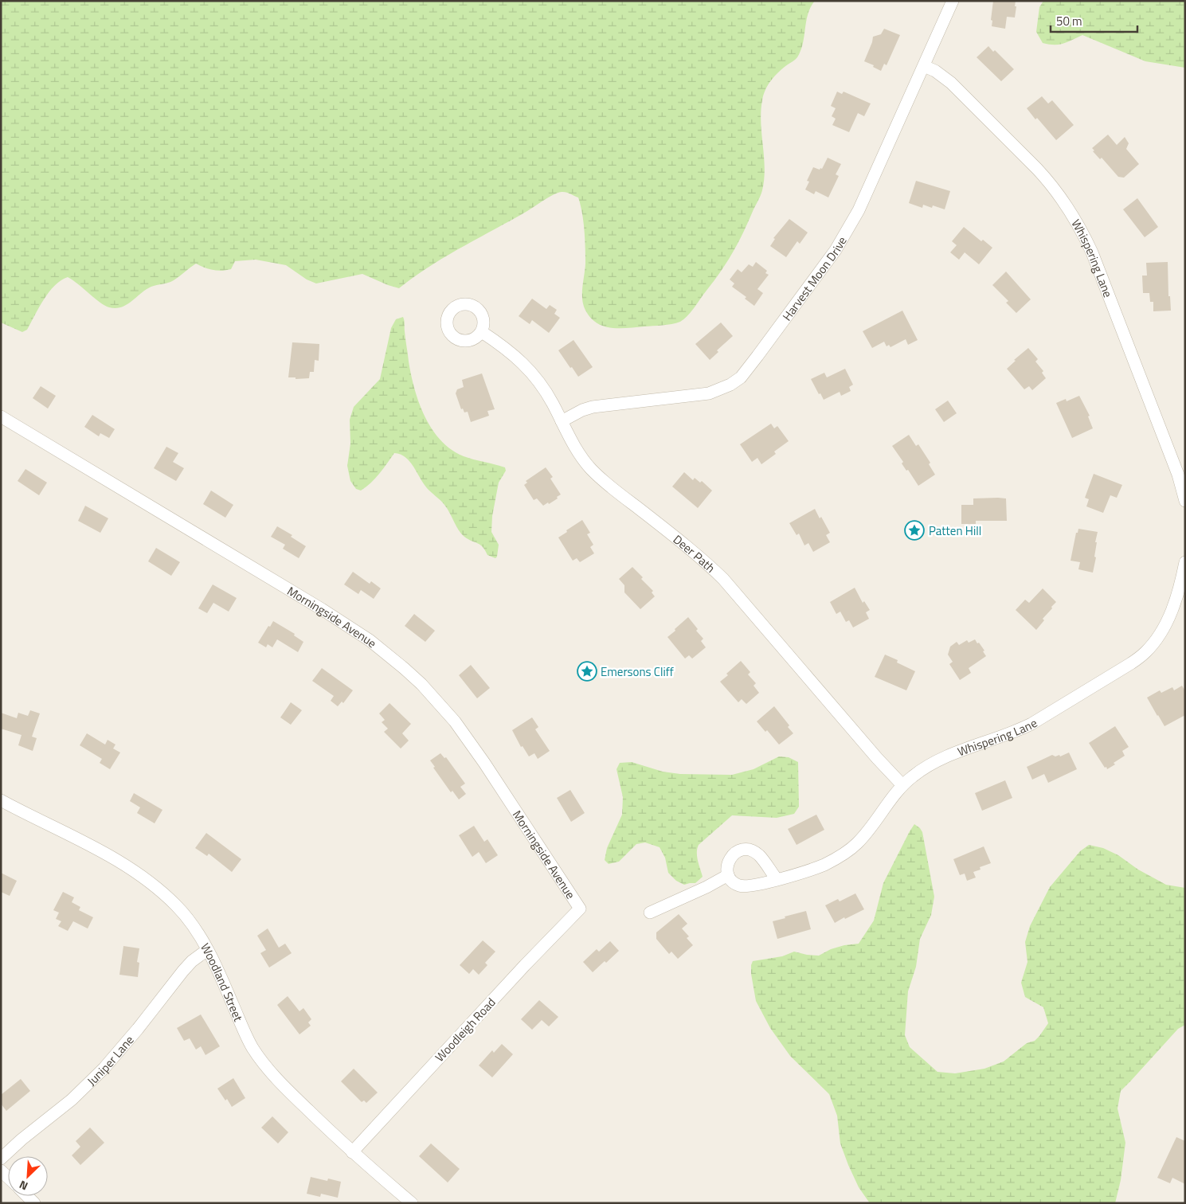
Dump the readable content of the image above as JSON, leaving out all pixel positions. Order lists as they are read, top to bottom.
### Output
{
  "streets": {
    "street": [
      "Whispering Lane",
      "Harvest Moon Drive",
      "Deer Path",
      "Morningside Avenue",
      "Woodland Street",
      "Woodleigh Road",
      "Juniper Lane"
    ]
  },
  "crossings": [
    ["Whispering Lane", "Harvest Moon Drive"],
    ["Whispering Lane", "Deer Path"],
    ["Harvest Moon Drive", "Deer Path"],
    ["Morningside Avenue", "Woodleigh Road"],
    ["Woodland Street", "Woodleigh Road"],
    ["Woodland Street", "Juniper Lane"]
  ],
  "places": {
    "place": ["Patten Hill", "Emersons Cliff"]
  },
  "scale_bar": "50 m",
  "north": "bottom left"
}
